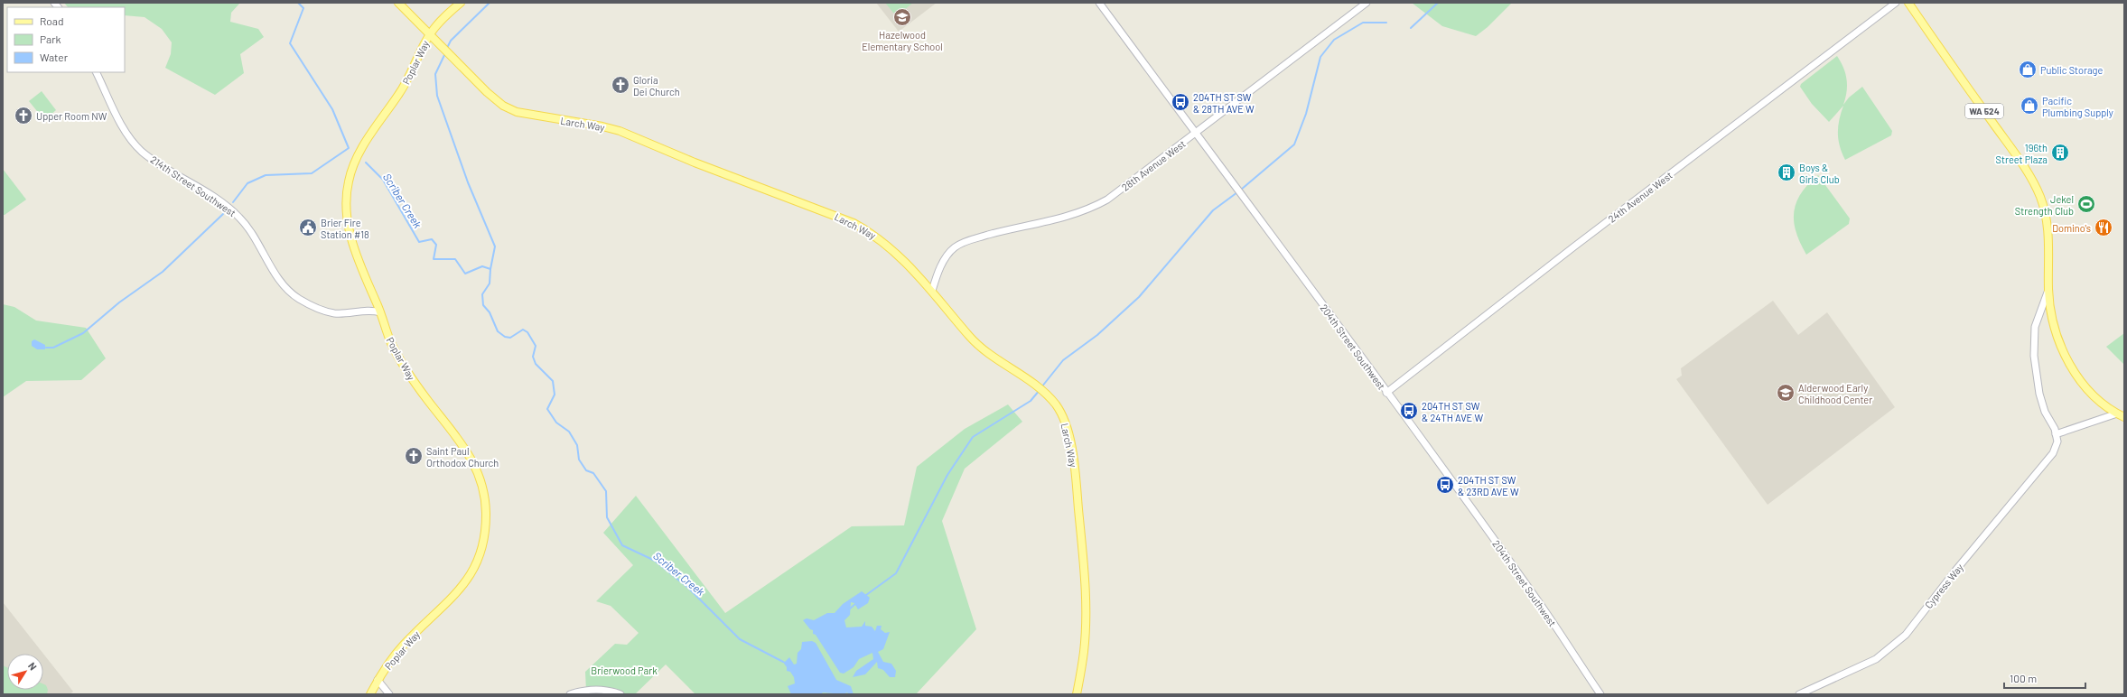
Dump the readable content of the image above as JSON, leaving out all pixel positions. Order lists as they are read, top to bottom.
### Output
{
  "streets": {
    "main road": ["Poplar Way", "WA 524", "Larch Way"],
    "street": [
      "28th Avenue West",
      "214th Street Southwest",
      "24th Avenue West",
      "204th Street Southwest",
      "Cypress Way"
    ]
  },
  "crossings": [
    ["Poplar Way", "Larch Way"],
    ["Poplar Way", "214th Street Southwest"],
    ["Larch Way", "28th Avenue West"],
    ["28th Avenue West", "204th Street Southwest"],
    ["24th Avenue West", "204th Street Southwest"]
  ],
  "water": ["Scriber Creek"],
  "parks": ["Brierwood Park"],
  "places": {
    "school or university": ["Hazelwood Elementary School", "Alderwood Early Childhood Center"],
    "shop": ["Public Storage", "Pacific Plumbing Supply"],
    "church": ["Gloria Dei Church", "Upper Room NW", "Saint Paul Orthodox Church"],
    "bus stop": ["204TH ST SW & 28TH AVE W", "204TH ST SW & 24TH AVE W", "204TH ST SW & 23RD AVE W"],
    "building": ["196th Street Plaza", "Boys & Girls Club"],
    "sports": ["Jekel Strength Club"],
    "public building": ["Brier Fire Station #18"],
    "restaurant": ["Domino's"]
  },
  "legend": ["Road", "Park", "Water"],
  "scale_bar": "100 m",
  "north": "top right"
}
